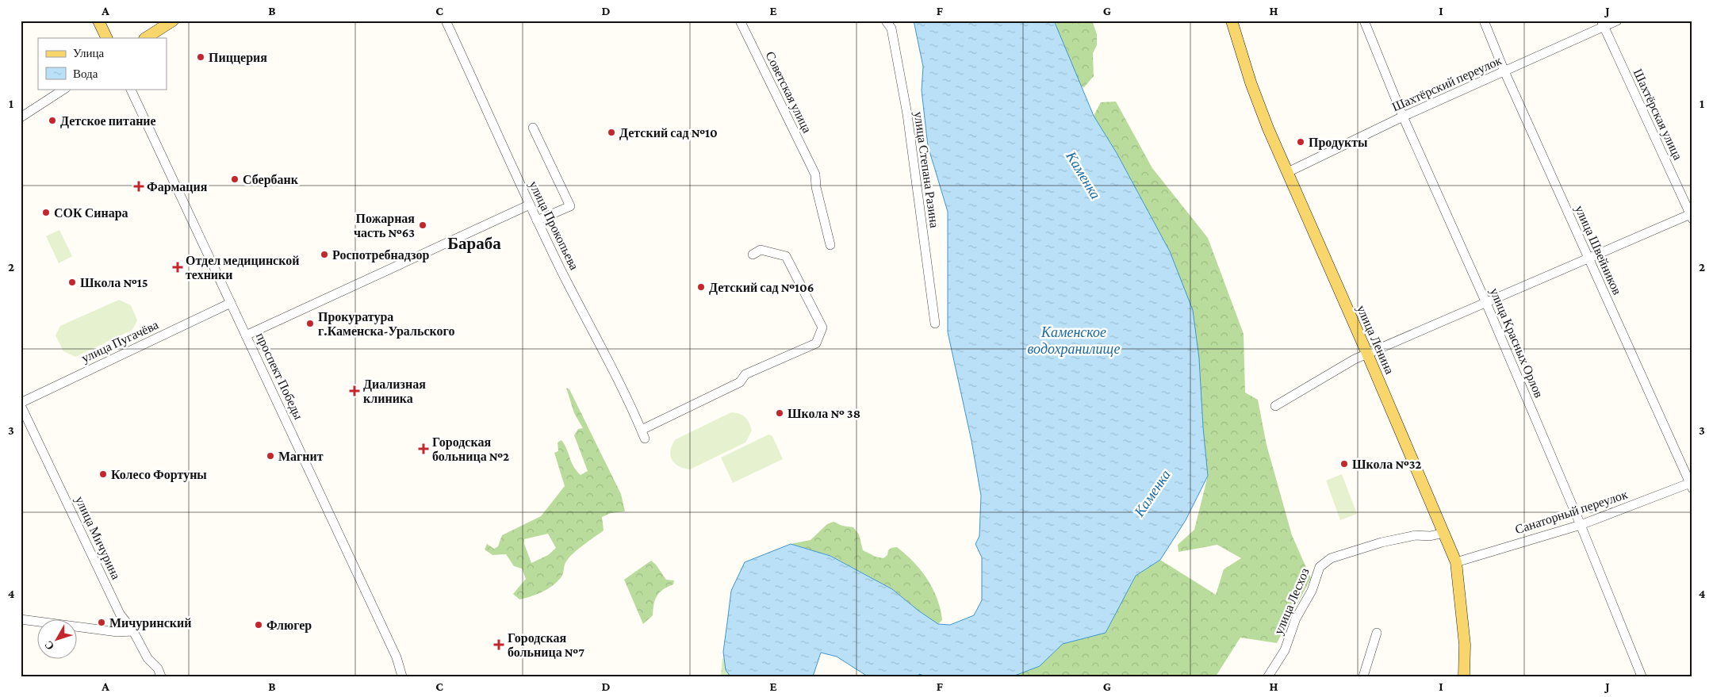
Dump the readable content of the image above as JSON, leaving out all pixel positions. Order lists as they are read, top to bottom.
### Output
{
  "streets": {
    "main road": ["улица Ленина"],
    "street": [
      "Шахтёрский переулок",
      "Советская улица",
      "Шахтёрская улица",
      "улица Степана Разина",
      "улица Прокопьева",
      "улица Швейников",
      "улица Пугачёва",
      "улица Красных Орлов",
      "проспект Победы",
      "Санаторный переулок",
      "улица Мичурина",
      "улица Лесхоз"
    ]
  },
  "crossings": [
    ["Шахтёрский переулок", "Шахтёрская улица"],
    ["Шахтёрский переулок", "улица Швейников"],
    ["Шахтёрский переулок", "улица Ленина"],
    ["Шахтёрский переулок", "улица Красных Орлов"],
    ["улица Швейников", "Санаторный переулок"],
    ["улица Ленина", "Санаторный переулок"],
    ["улица Ленина", "улица Лесхоз"],
    ["улица Пугачёва", "проспект Победы"],
    ["улица Пугачёва", "улица Мичурина"],
    ["улица Красных Орлов", "Санаторный переулок"]
  ],
  "districts": ["Бараба"],
  "water": ["Каменка", "Каменское водохранилище"],
  "places": {
    "other": [
      "Пиццерия",
      "Детское питание",
      "Детский сад №10",
      "Продукты",
      "Сбербанк",
      "СОК Синара",
      "Пожарная часть №63",
      "Роспотребнадзор",
      "Школа №15",
      "Детский сад №106",
      "Прокуратура г.Каменска-Уральского",
      "Школа № 38",
      "Магнит",
      "Школа №32",
      "Колесо Фортуны",
      "Мичуринский",
      "Флюгер"
    ],
    "health": [
      "Фармация",
      "Отдел медицинской техники",
      "Диализная клиника",
      "Городская больница №2",
      "Городская больница №7"
    ]
  },
  "legend": ["Улица", "Вода"],
  "north": "bottom left",
  "grid": {
    "columns": [
      "A",
      "B",
      "C",
      "D",
      "E",
      "F",
      "G",
      "H",
      "I",
      "J"
    ],
    "rows": [
      "1",
      "2",
      "3",
      "4"
    ]
  }
}
